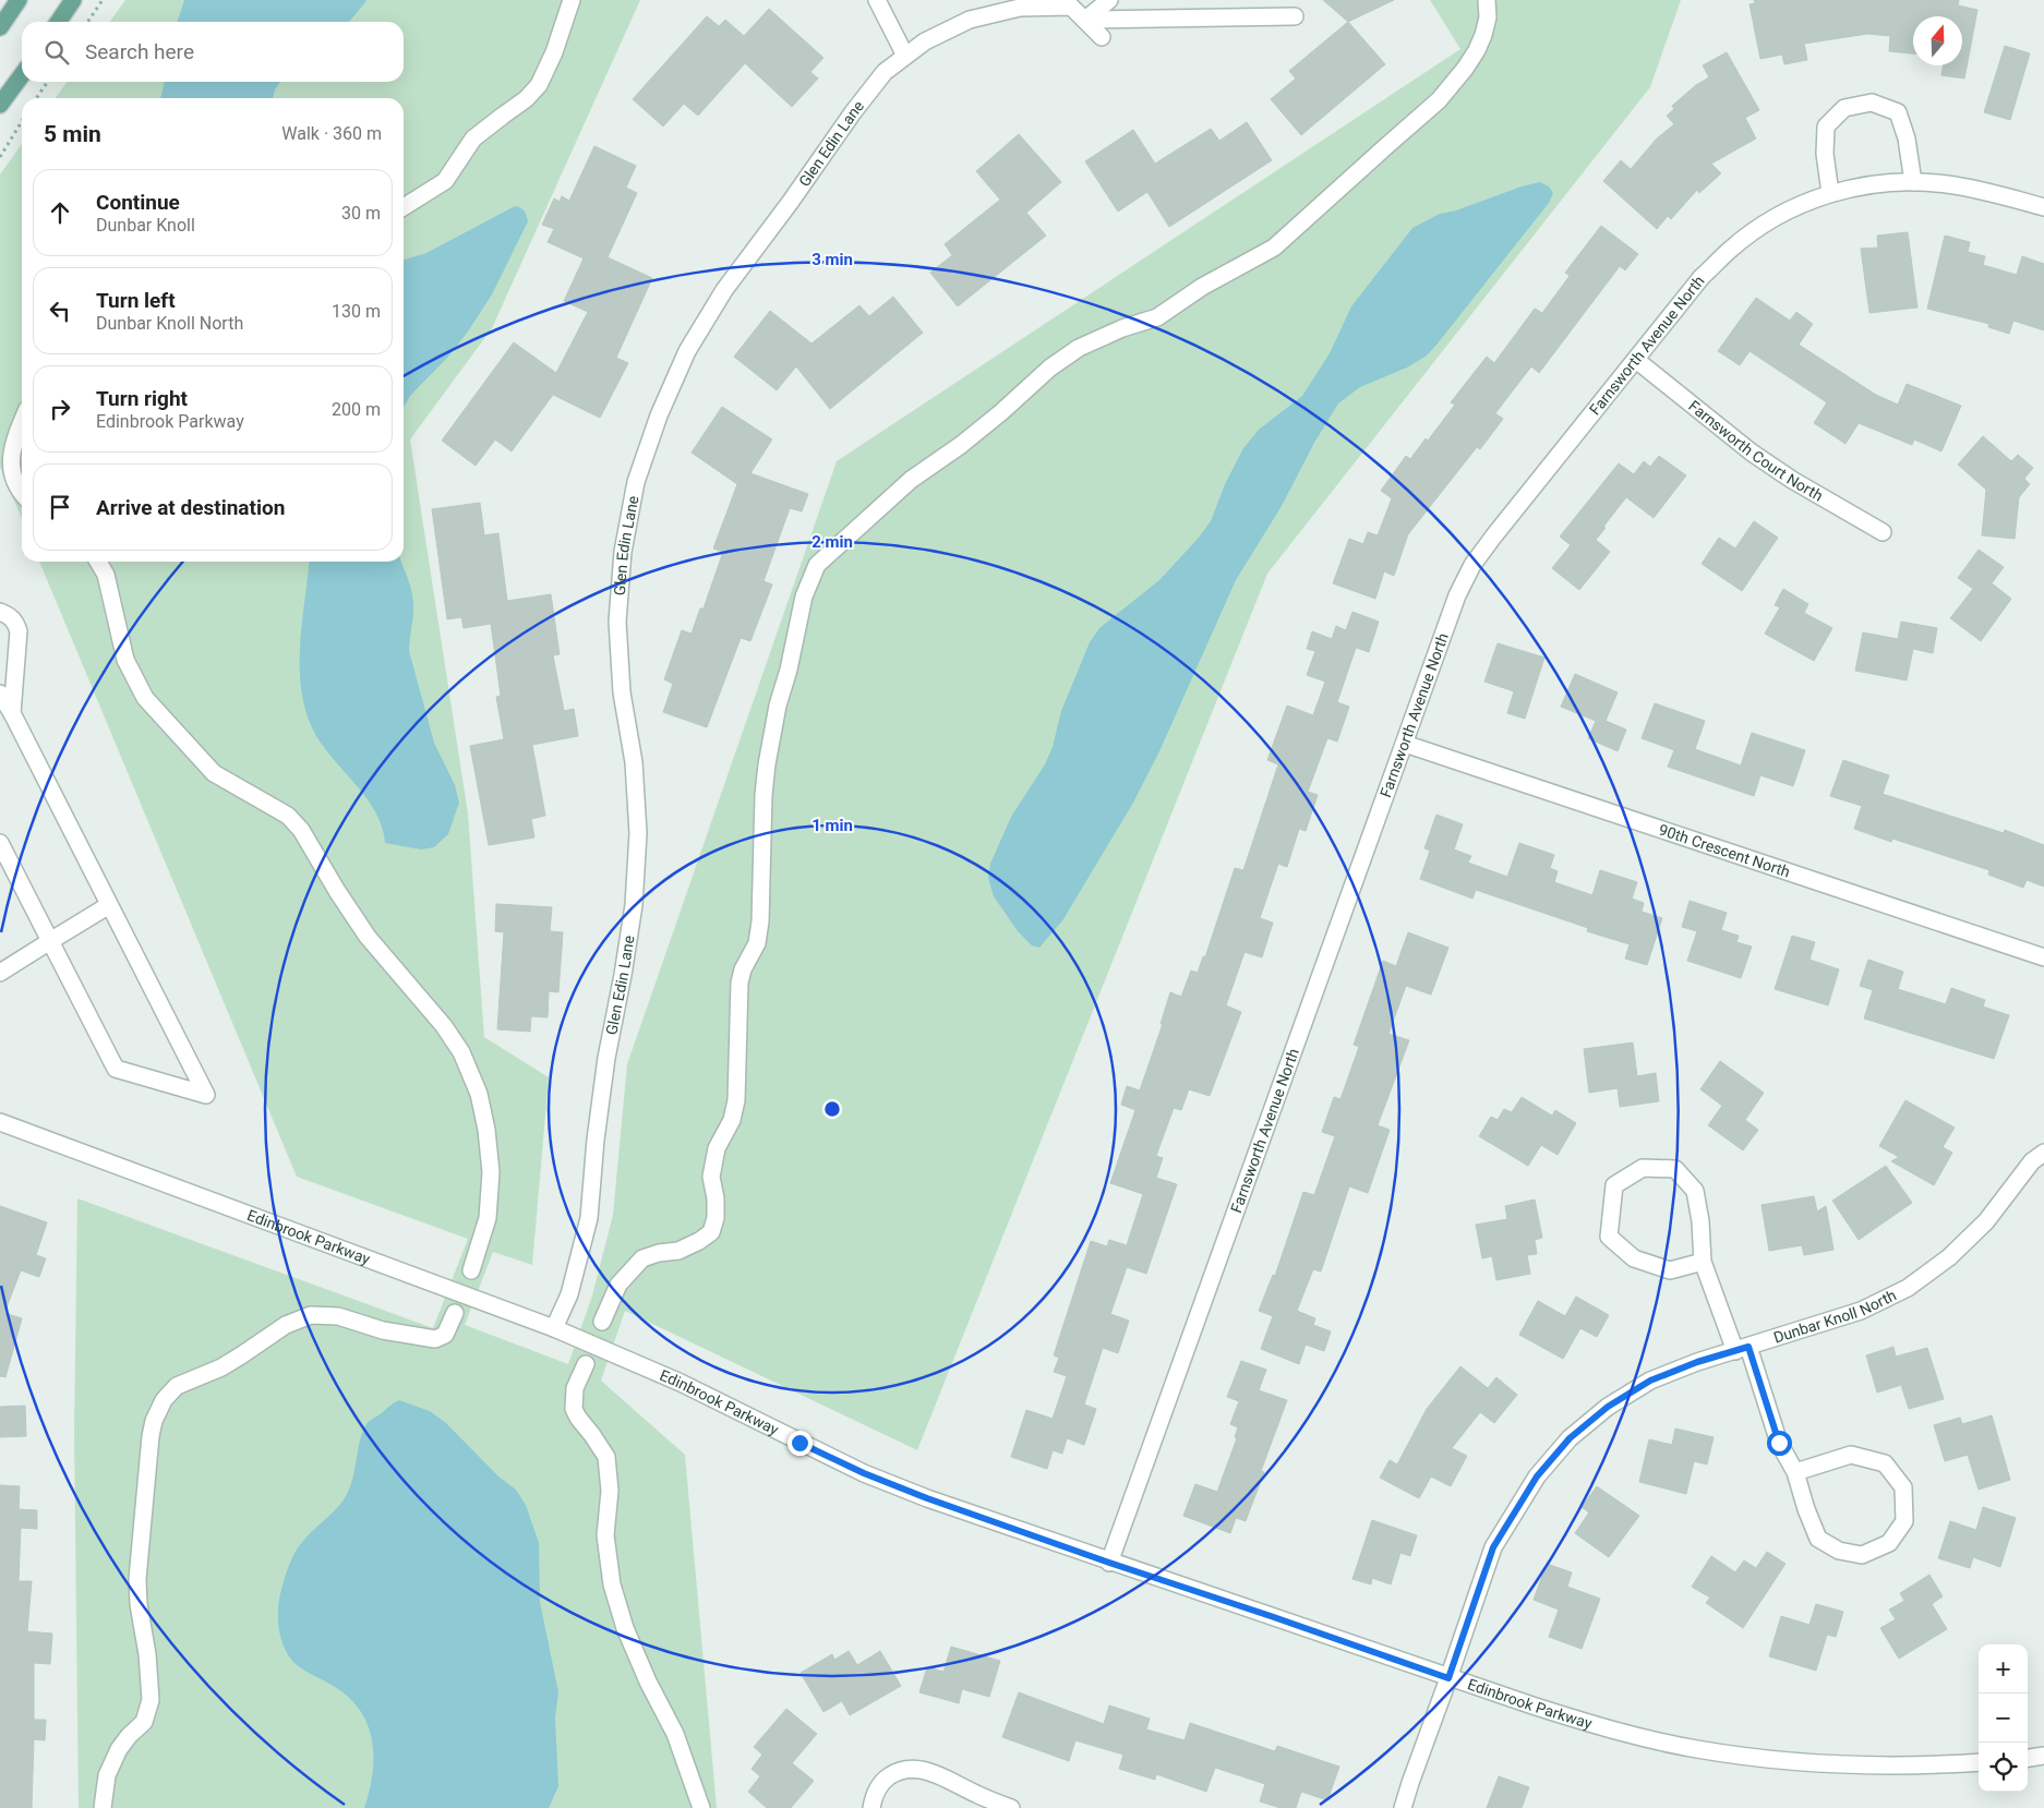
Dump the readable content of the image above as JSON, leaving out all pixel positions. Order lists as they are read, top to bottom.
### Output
{
  "streets": {
    "street": [
      "Glen Edin Lane",
      "Farnsworth Avenue North",
      "Farnsworth Court North",
      "90th Crescent North",
      "Edinbrook Parkway",
      "Dunbar Knoll North"
    ]
  },
  "crossings": [
    ["Glen Edin Lane", "Edinbrook Parkway"],
    ["Farnsworth Avenue North", "Farnsworth Court North"],
    ["Farnsworth Avenue North", "90th Crescent North"],
    ["Farnsworth Avenue North", "Edinbrook Parkway"],
    ["Edinbrook Parkway", "Dunbar Knoll North"]
  ],
  "north": "top",
  "page": {
    "search": "Search here",
    "heading": ["5 min", "Walk · 360 m"],
    "list": [
      ["Continue", "Dunbar Knoll", "30 m"],
      ["Turn left", "Dunbar Knoll North", "130 m"],
      ["Turn right", "Edinbrook Parkway", "200 m"],
      "Arrive at destination"
    ],
    "map_buttons": ["+", "−"]
  },
  "rings": ["3 min", "2 min", "1 min"]
}
